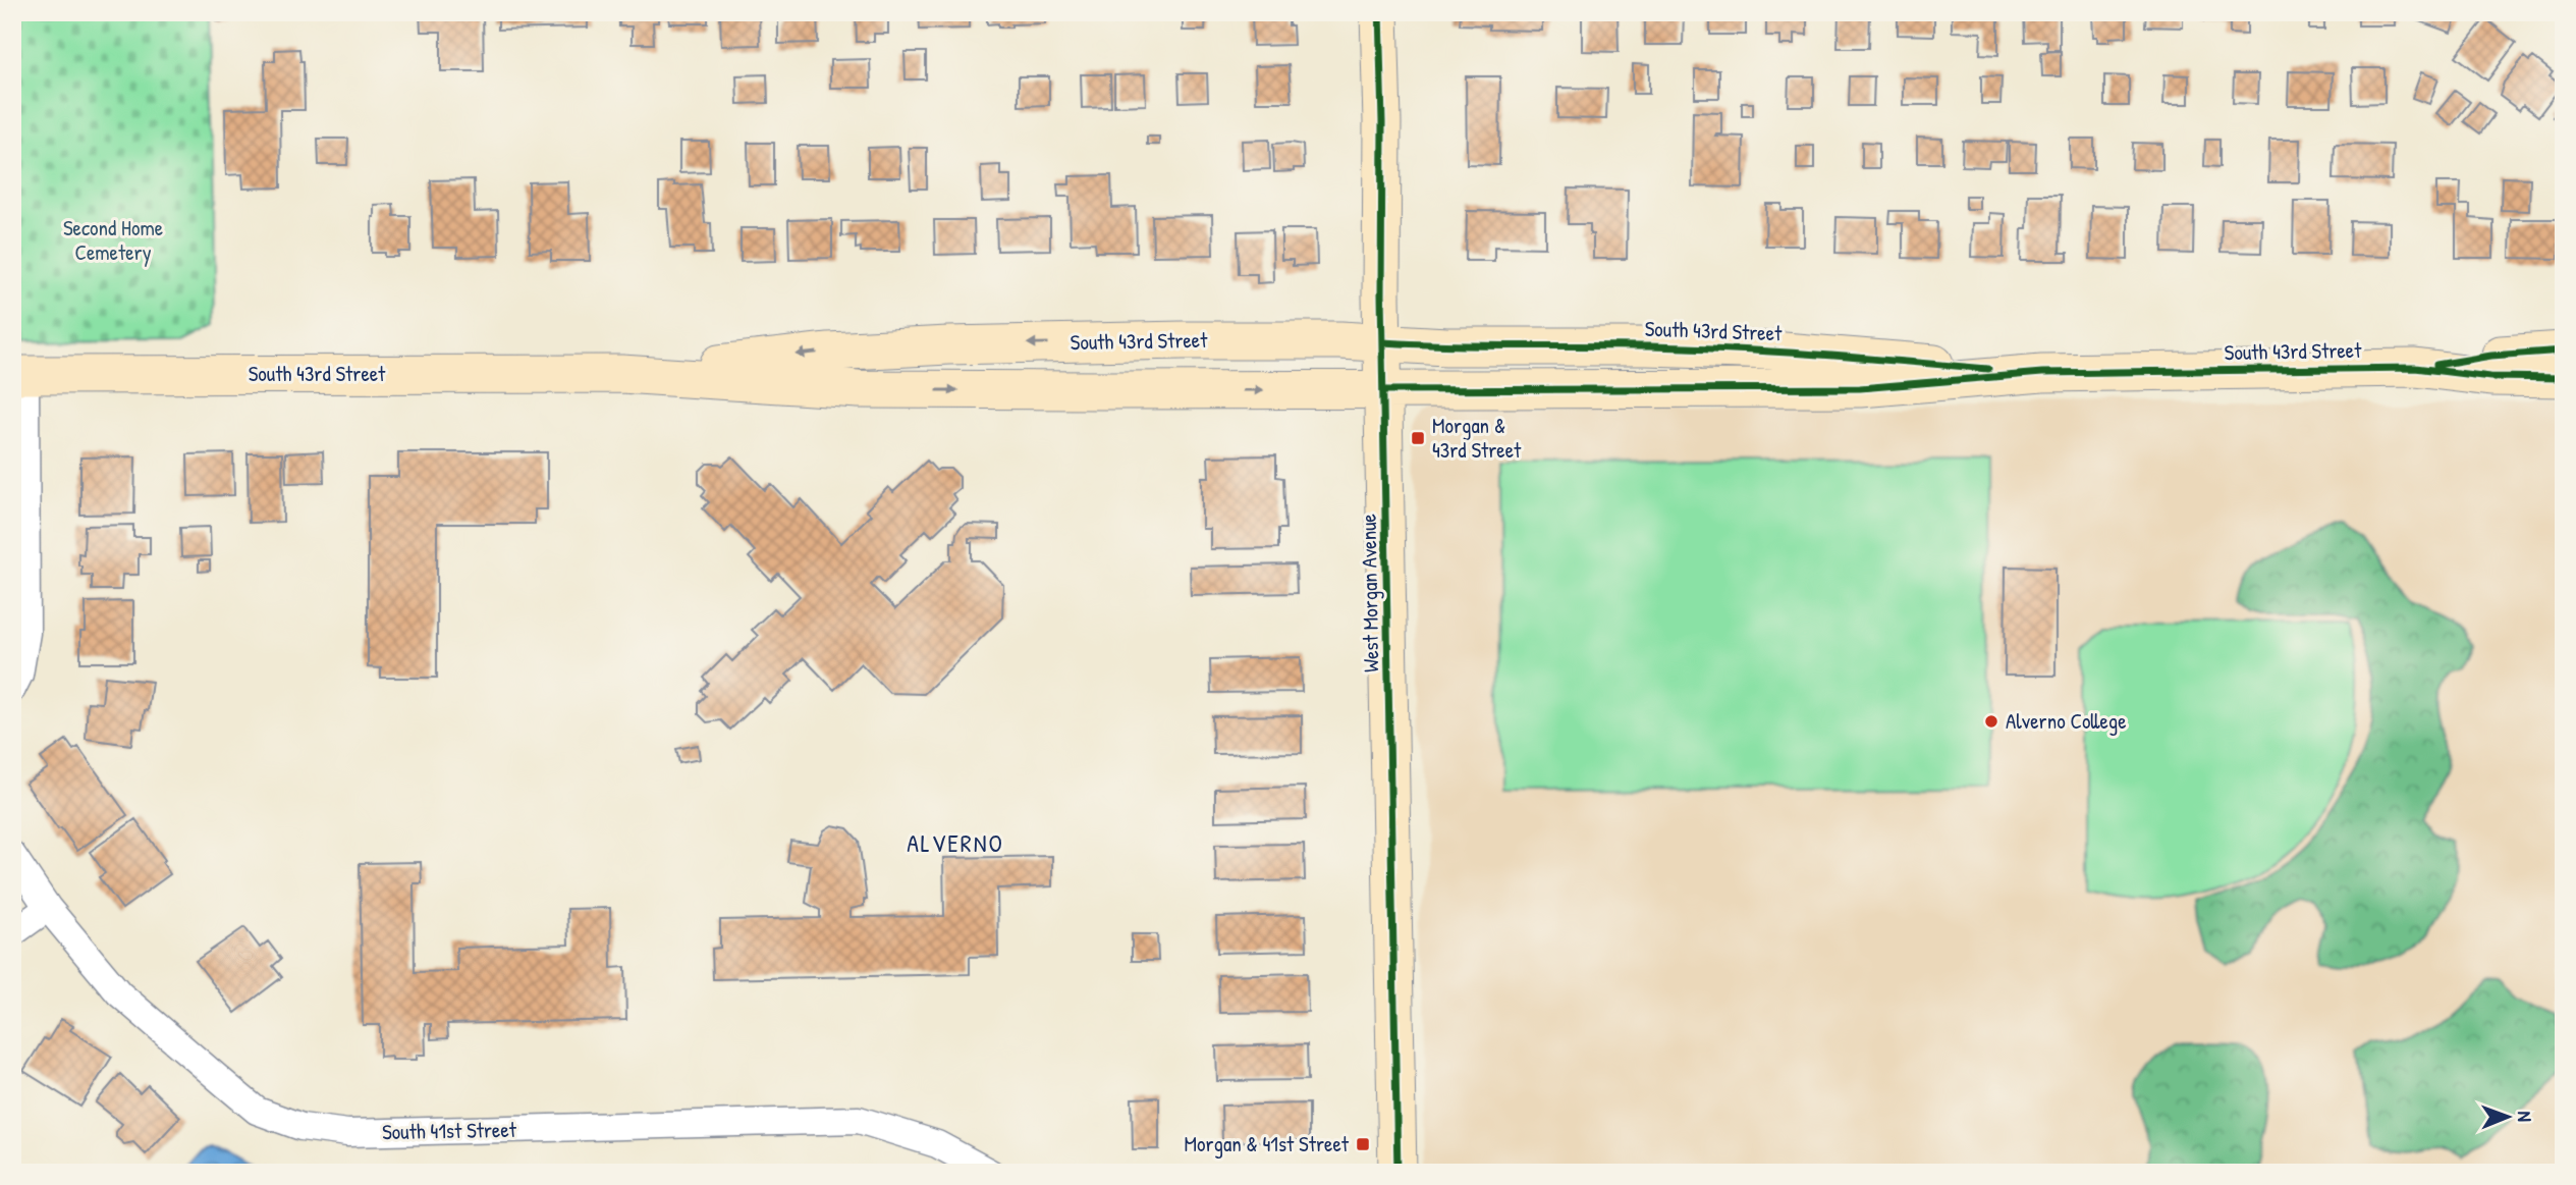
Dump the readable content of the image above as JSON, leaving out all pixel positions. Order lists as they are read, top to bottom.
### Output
{
  "streets": {
    "main road": ["South 43rd Street", "West Morgan Avenue"],
    "street": ["South 41st Street"]
  },
  "crossings": [
    ["South 43rd Street", "West Morgan Avenue"]
  ],
  "districts": ["ALVERNO"],
  "parks": ["Second Home Cemetery"],
  "places": {
    "transit": ["Morgan & 43rd Street", "Morgan & 41st Street"],
    "other": ["Alverno College"]
  },
  "north": "right"
}
